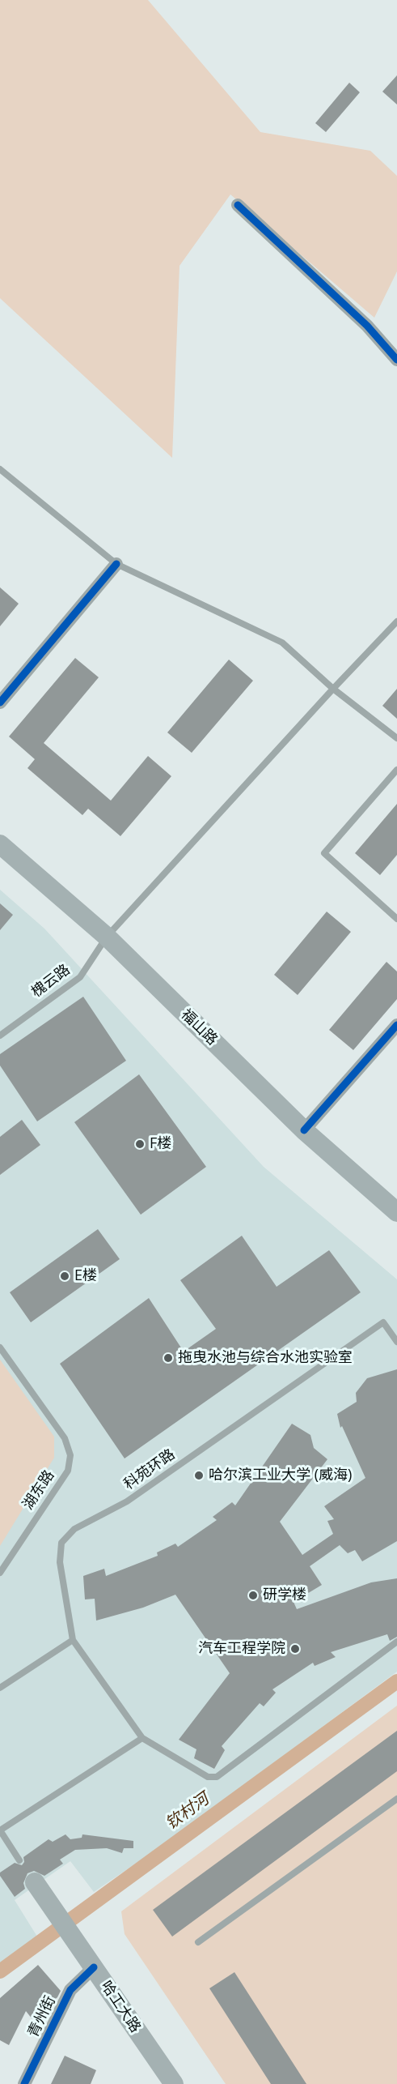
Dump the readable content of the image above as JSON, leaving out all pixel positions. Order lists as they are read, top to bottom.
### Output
{
  "streets": {
    "main road": ["福山路", "哈工大路"],
    "street": ["青州街"],
    "lane": ["槐云路", "科苑环路", "湖东路"]
  },
  "crossings": [
    ["槐云路", "福山路"],
    ["哈工大路", "青州街"]
  ],
  "water": ["钦村河"],
  "places": [
    "F楼",
    "E楼",
    "拖曳水池与综合水池实验室",
    "哈尔滨工业大学 (威海)",
    "研学楼",
    "汽车工程学院"
  ]
}
